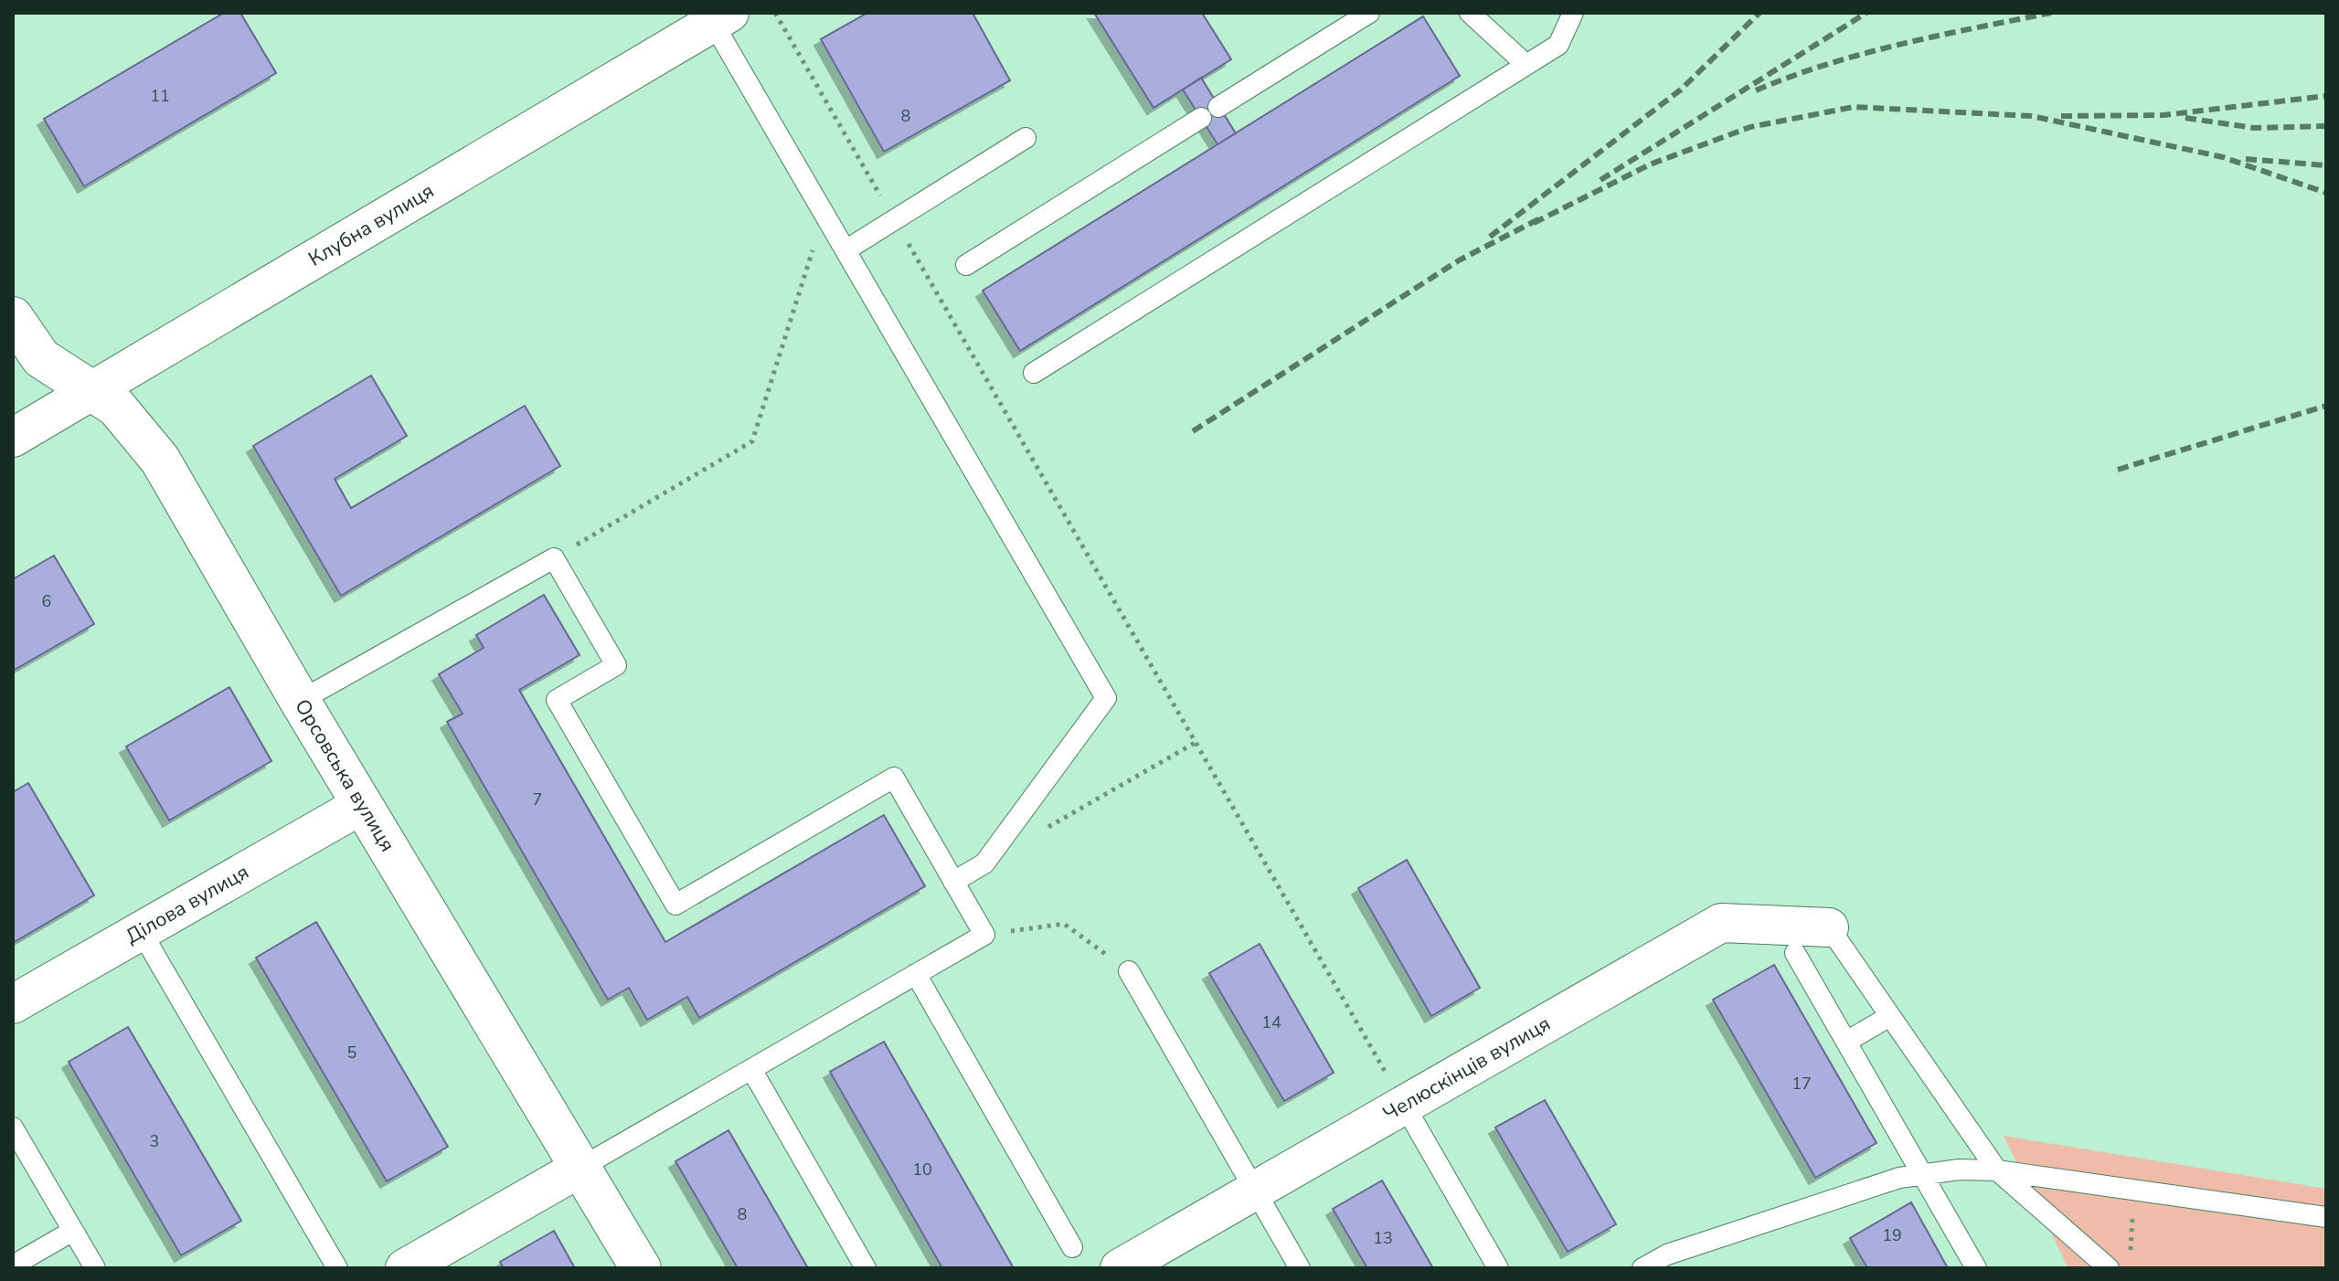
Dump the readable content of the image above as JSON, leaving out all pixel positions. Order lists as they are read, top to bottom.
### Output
{
  "streets": {
    "street": [
      "Клубна вулиця",
      "Орсовська вулиця",
      "Ділова вулиця",
      "Челюскінців вулиця"
    ]
  },
  "crossings": [
    ["Клубна вулиця", "Орсовська вулиця"],
    ["Орсовська вулиця", "Ділова вулиця"]
  ],
  "house_numbers": [
    "11",
    "8",
    "6",
    "7",
    "14",
    "5",
    "17",
    "3",
    "10",
    "8",
    "19",
    "13"
  ]
}
